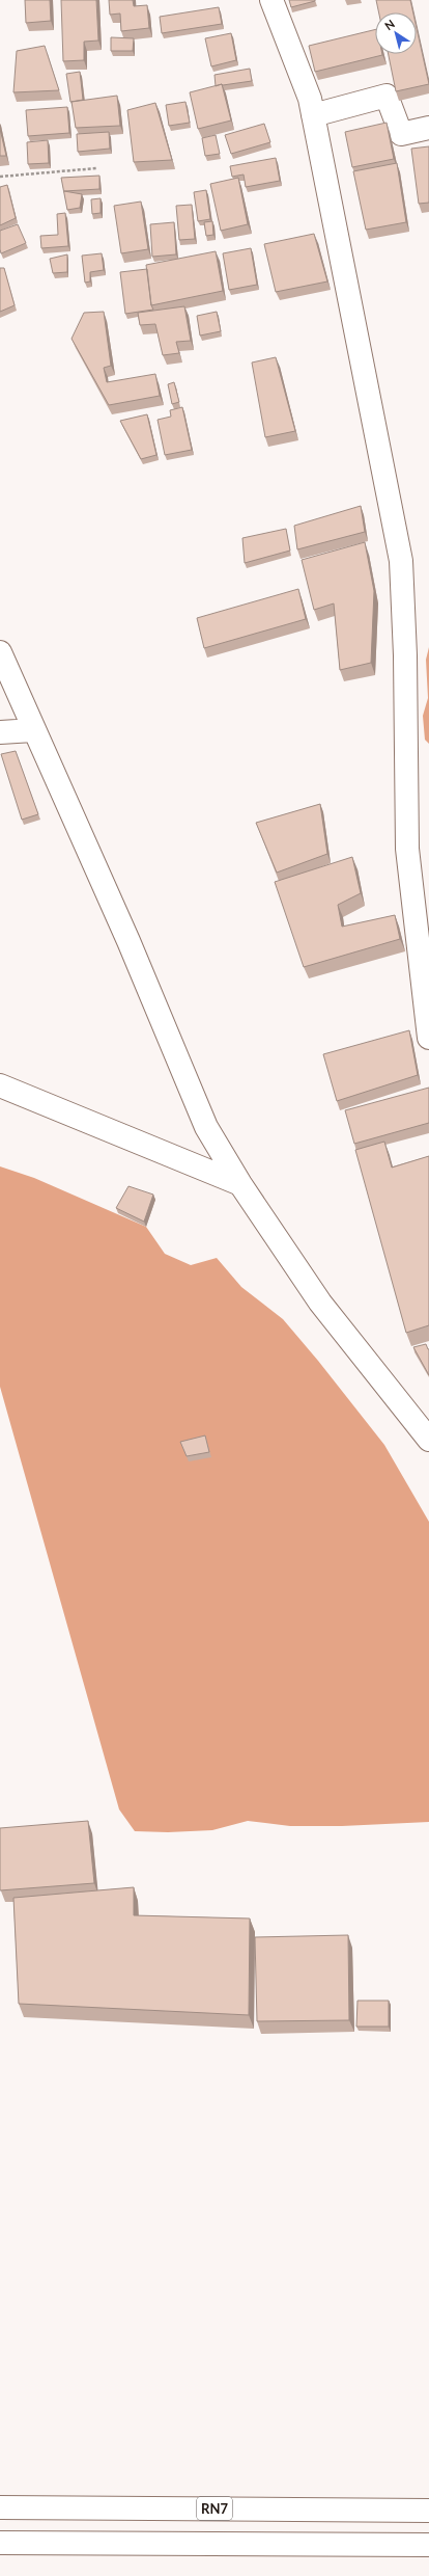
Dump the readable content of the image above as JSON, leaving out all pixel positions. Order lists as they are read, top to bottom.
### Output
{
  "streets": {
    "main road": ["RN7"]
  },
  "north": "top left"
}
